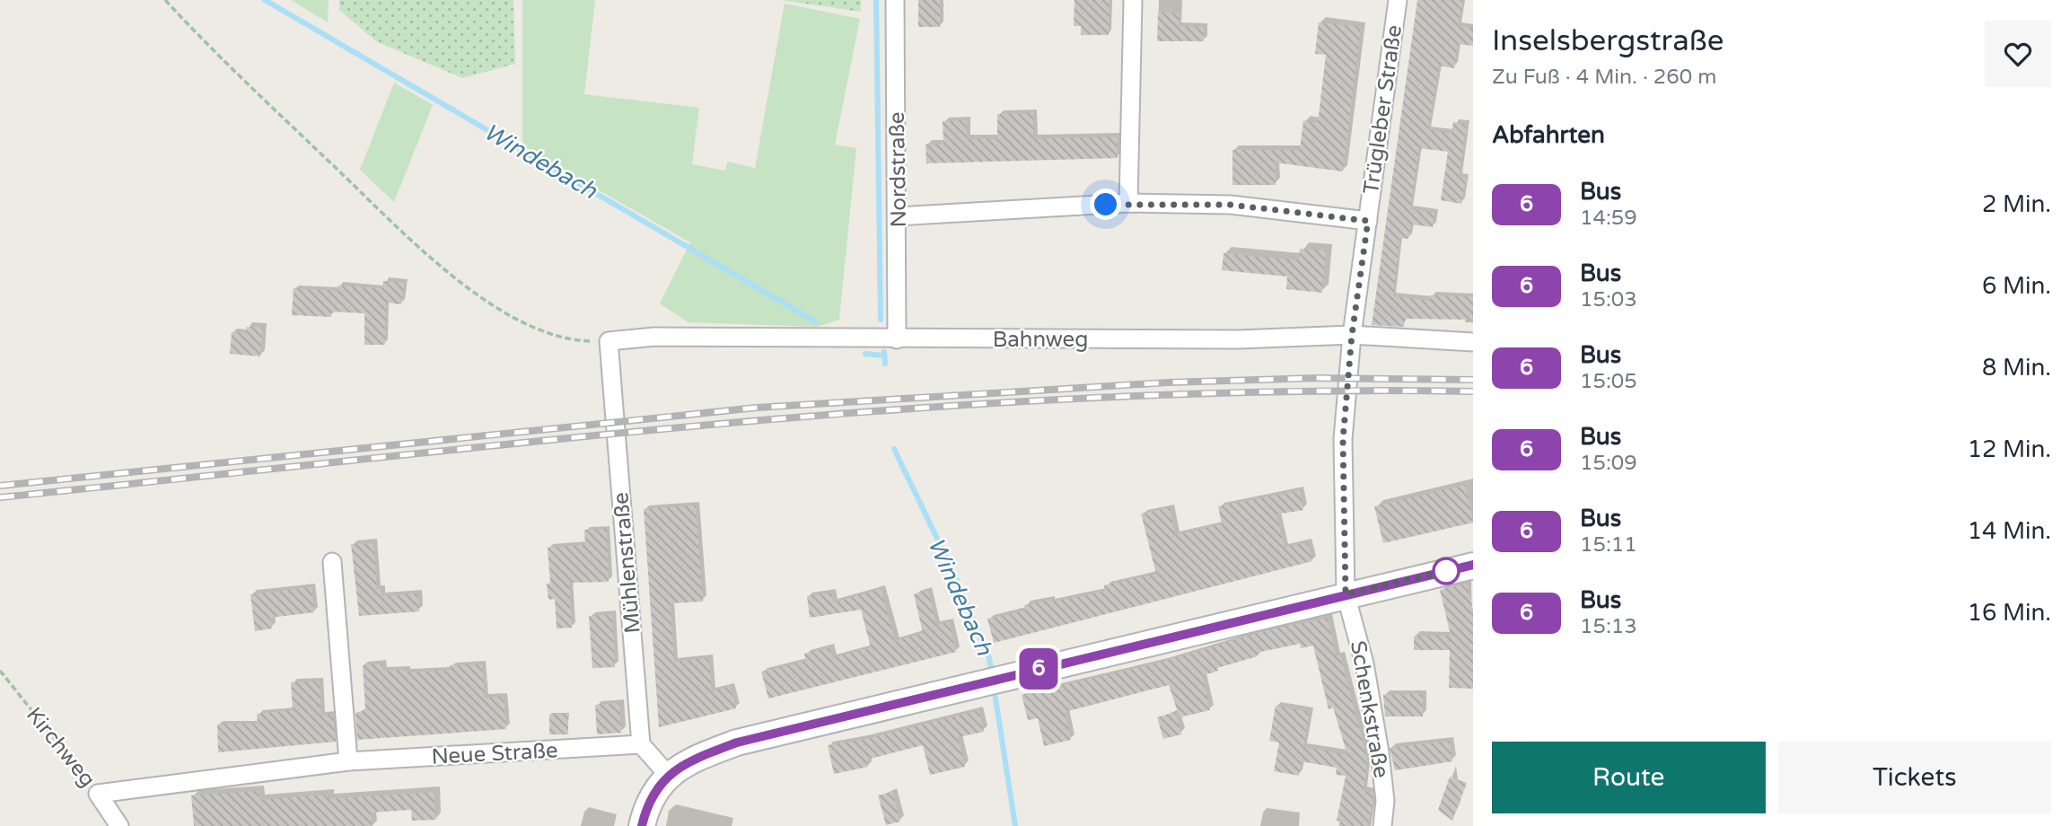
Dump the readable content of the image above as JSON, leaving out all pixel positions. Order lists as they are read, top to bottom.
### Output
{
  "streets": {
    "street": [
      "Trügleber Straße",
      "Nordstraße",
      "Bahnweg",
      "Mühlenstraße",
      "Schenkstraße",
      "Kirchweg",
      "Neue Straße"
    ]
  },
  "crossings": [
    ["Trügleber Straße", "Bahnweg"],
    ["Trügleber Straße", "Schenkstraße"],
    ["Nordstraße", "Bahnweg"],
    ["Bahnweg", "Mühlenstraße"],
    ["Mühlenstraße", "Neue Straße"],
    ["Kirchweg", "Neue Straße"]
  ],
  "water": ["Windebach"],
  "lines": ["bus line 6"],
  "page": {
    "on_map": "6",
    "heading": [
      ["Inselsbergstraße", "Zu Fuß · 4 Min. · 260 m"],
      "Abfahrten"
    ],
    "list": [
      {
        "mark": "6",
        "name": "Bus",
        "note": "14:59",
        "value": "2 Min."
      },
      {
        "mark": "6",
        "name": "Bus",
        "note": "15:03",
        "value": "6 Min."
      },
      {
        "mark": "6",
        "name": "Bus",
        "note": "15:05",
        "value": "8 Min."
      },
      {
        "mark": "6",
        "name": "Bus",
        "note": "15:09",
        "value": "12 Min."
      },
      {
        "mark": "6",
        "name": "Bus",
        "note": "15:11",
        "value": "14 Min."
      },
      {
        "mark": "6",
        "name": "Bus",
        "note": "15:13",
        "value": "16 Min."
      }
    ],
    "buttons": ["Route", "Tickets"]
  }
}
